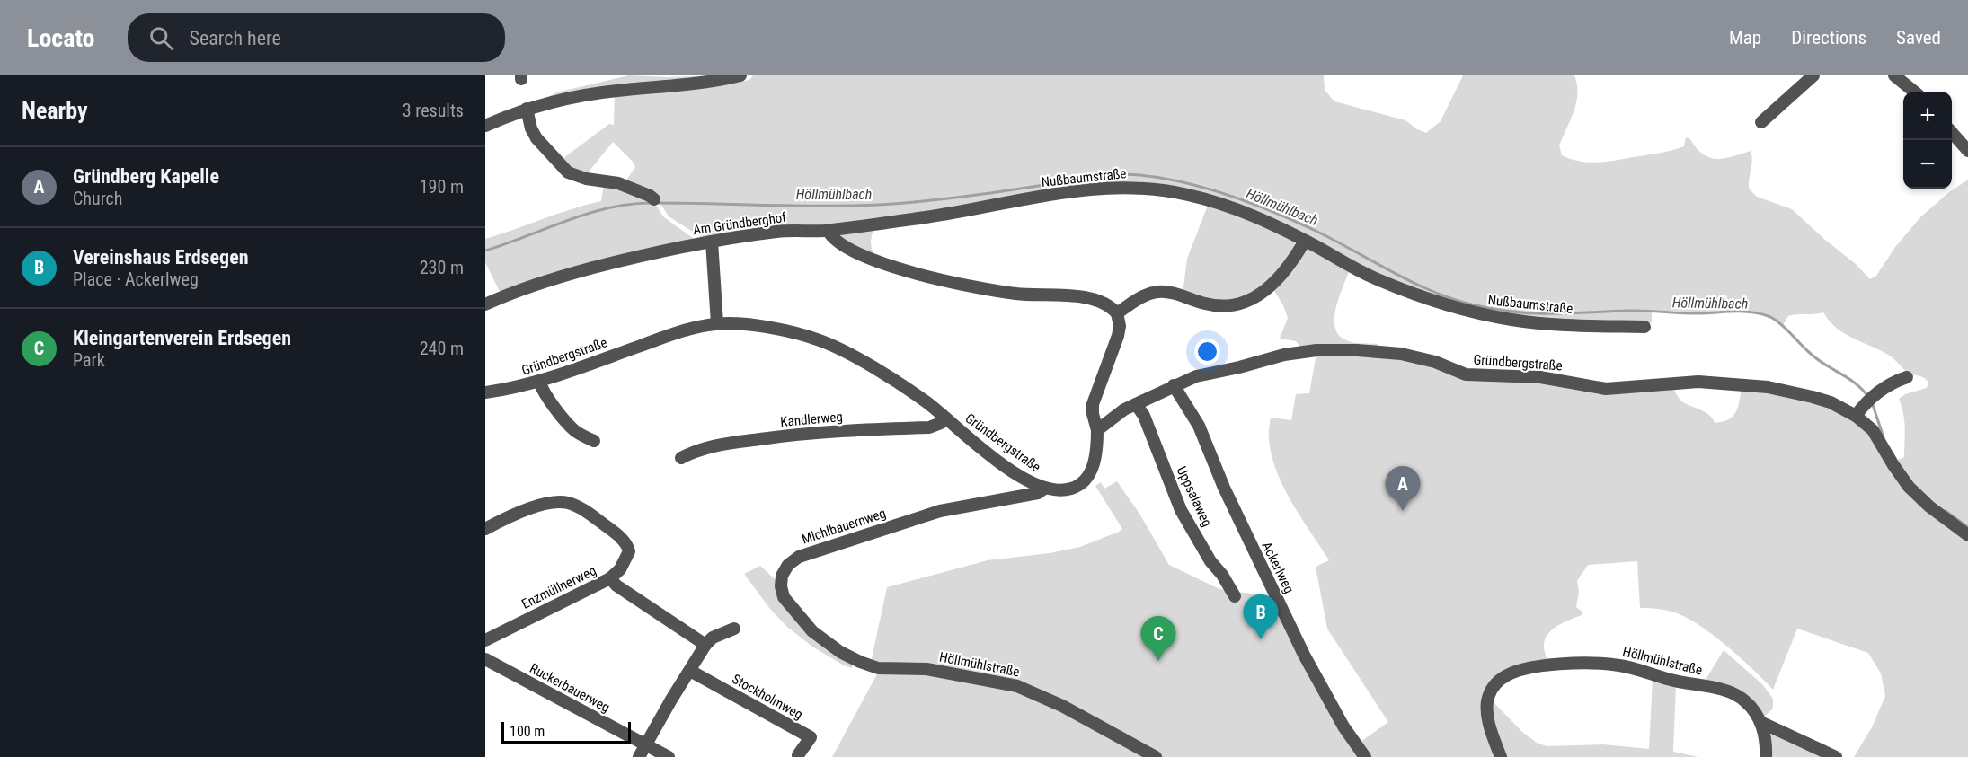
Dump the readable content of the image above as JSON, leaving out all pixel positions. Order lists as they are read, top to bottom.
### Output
{
  "streets": {
    "street": [
      "Nußbaumstraße",
      "Am Gründberghof",
      "Gründbergstraße",
      "Kandlerweg",
      "Uppsalaweg",
      "Michlbauernweg",
      "Ackerlweg",
      "Enzmüllnerweg",
      "Höllmühlstraße",
      "Ruckerbauerweg",
      "Stockholmweg"
    ]
  },
  "crossings": [
    ["Nußbaumstraße", "Am Gründberghof"],
    ["Gründbergstraße", "Kandlerweg"],
    ["Gründbergstraße", "Uppsalaweg"],
    ["Gründbergstraße", "Michlbauernweg"],
    ["Gründbergstraße", "Ackerlweg"],
    ["Michlbauernweg", "Höllmühlstraße"]
  ],
  "water": ["Höllmühlbach"],
  "scale_bar": "100 m",
  "page": {
    "header": "Locato",
    "search": "Search here",
    "nav": ["Map", "Directions", "Saved"],
    "heading": ["Nearby", "3 results"],
    "map_buttons": ["+", "−"],
    "list": [
      {
        "mark": "A",
        "name": "Gründberg Kapelle",
        "note": "Church",
        "value": "190 m"
      },
      {
        "mark": "B",
        "name": "Vereinshaus Erdsegen",
        "note": "Place · Ackerlweg",
        "value": "230 m"
      },
      {
        "mark": "C",
        "name": "Kleingartenverein Erdsegen",
        "note": "Park",
        "value": "240 m"
      }
    ],
    "pins": ["A", "B", "C"],
    "scale": "100 m"
  }
}
